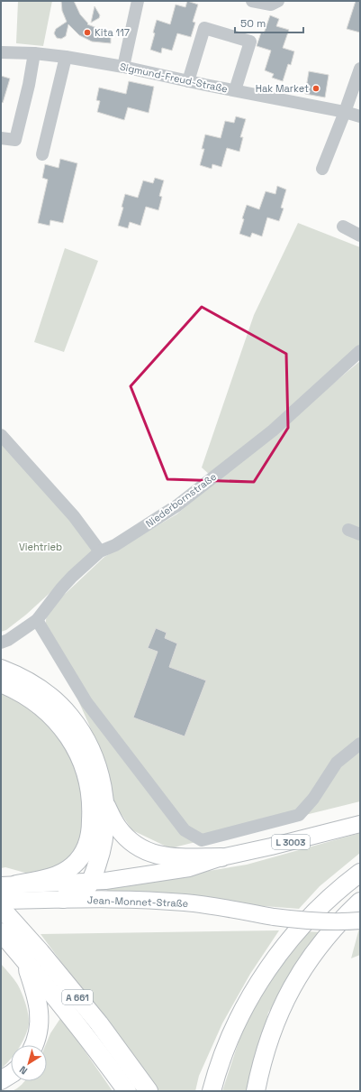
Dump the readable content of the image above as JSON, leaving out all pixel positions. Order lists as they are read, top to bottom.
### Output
{
  "streets": {
    "highway": ["A 661"],
    "main road": ["L 3003", "Jean-Monnet-Straße"],
    "street": ["Sigmund-Freud-Straße", "Niederbornstraße"]
  },
  "parks": ["Viehtrieb"],
  "places": ["Kita 117", "Hak Market"],
  "scale_bar": "50 m",
  "north": "bottom left"
}
